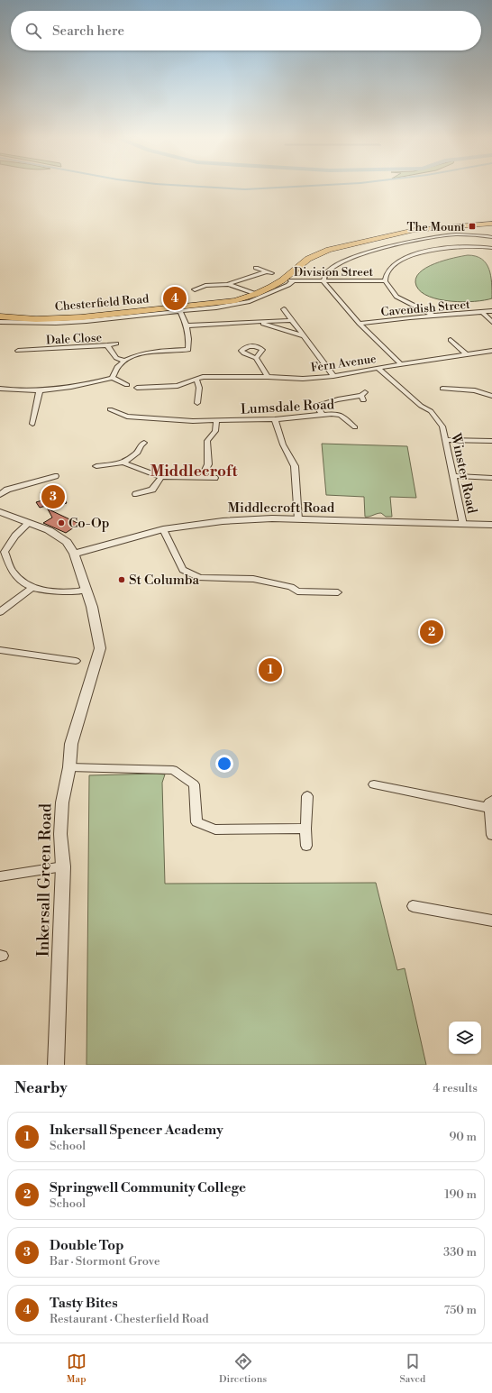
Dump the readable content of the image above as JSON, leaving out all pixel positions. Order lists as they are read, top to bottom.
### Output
{
  "streets": {
    "highway": ["Chesterfield Road"],
    "street": [
      "Division Street",
      "Cavendish Street",
      "Dale Close",
      "Fern Avenue",
      "Lumsdale Road",
      "Winster Road",
      "Middlecroft Road",
      "Inkersall Green Road"
    ]
  },
  "crossings": [
    ["Division Street", "Chesterfield Road"],
    ["Fern Avenue", "Winster Road"],
    ["Winster Road", "Middlecroft Road"],
    ["Middlecroft Road", "Inkersall Green Road"]
  ],
  "districts": ["Middlecroft"],
  "places": {
    "transit": ["The Mount"],
    "other": ["Co-Op", "St Columba"]
  },
  "page": {
    "search": "Search here",
    "pins": [
      "4",
      "3",
      "2",
      "1"
    ],
    "heading": ["Nearby", "4 results"],
    "list": [
      {
        "mark": "1",
        "name": "Inkersall Spencer Academy",
        "note": "School",
        "value": "90 m"
      },
      {
        "mark": "2",
        "name": "Springwell Community College",
        "note": "School",
        "value": "190 m"
      },
      {
        "mark": "3",
        "name": "Double Top",
        "note": "Bar · Stormont Grove",
        "value": "330 m"
      },
      {
        "mark": "4",
        "name": "Tasty Bites",
        "note": "Restaurant · Chesterfield Road",
        "value": "750 m"
      }
    ],
    "nav": ["Map", "Directions", "Saved"]
  }
}
